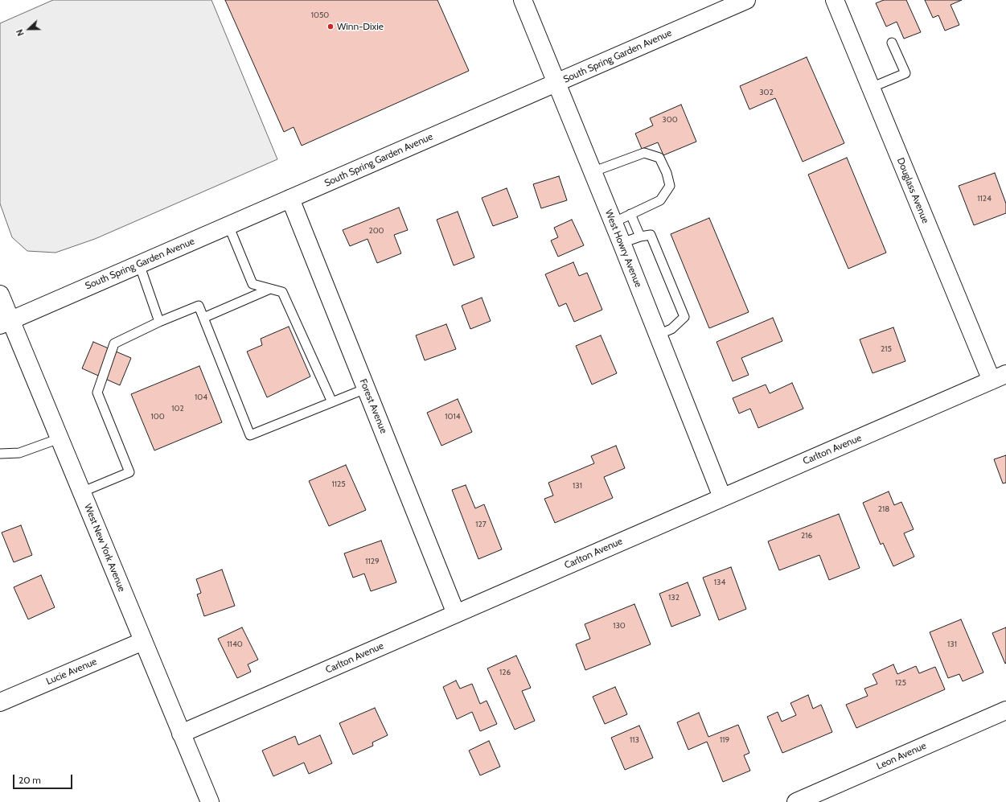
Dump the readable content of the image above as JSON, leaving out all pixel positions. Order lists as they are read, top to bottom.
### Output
{
  "streets": {
    "main road": [
      "South Spring Garden Avenue",
      "Douglass Avenue",
      "West Howry Avenue",
      "Forest Avenue",
      "Carlton Avenue",
      "West New York Avenue",
      "Lucie Avenue",
      "Leon Avenue"
    ]
  },
  "crossings": [
    ["South Spring Garden Avenue", "West Howry Avenue"],
    ["South Spring Garden Avenue", "Forest Avenue"],
    ["South Spring Garden Avenue", "West New York Avenue"],
    ["Douglass Avenue", "Carlton Avenue"],
    ["West Howry Avenue", "Carlton Avenue"],
    ["Forest Avenue", "Carlton Avenue"],
    ["Carlton Avenue", "West New York Avenue"],
    ["West New York Avenue", "Lucie Avenue"]
  ],
  "places": ["Winn-Dixie"],
  "house_numbers": [
    "1050",
    "302",
    "300",
    "1124",
    "200",
    "215",
    "104",
    "102",
    "100",
    "1014",
    "1125",
    "131",
    "218",
    "127",
    "216",
    "1129",
    "134",
    "132",
    "130",
    "1140",
    "131",
    "126",
    "125",
    "113",
    "119"
  ],
  "scale_bar": "20 m",
  "north": "left"
}
